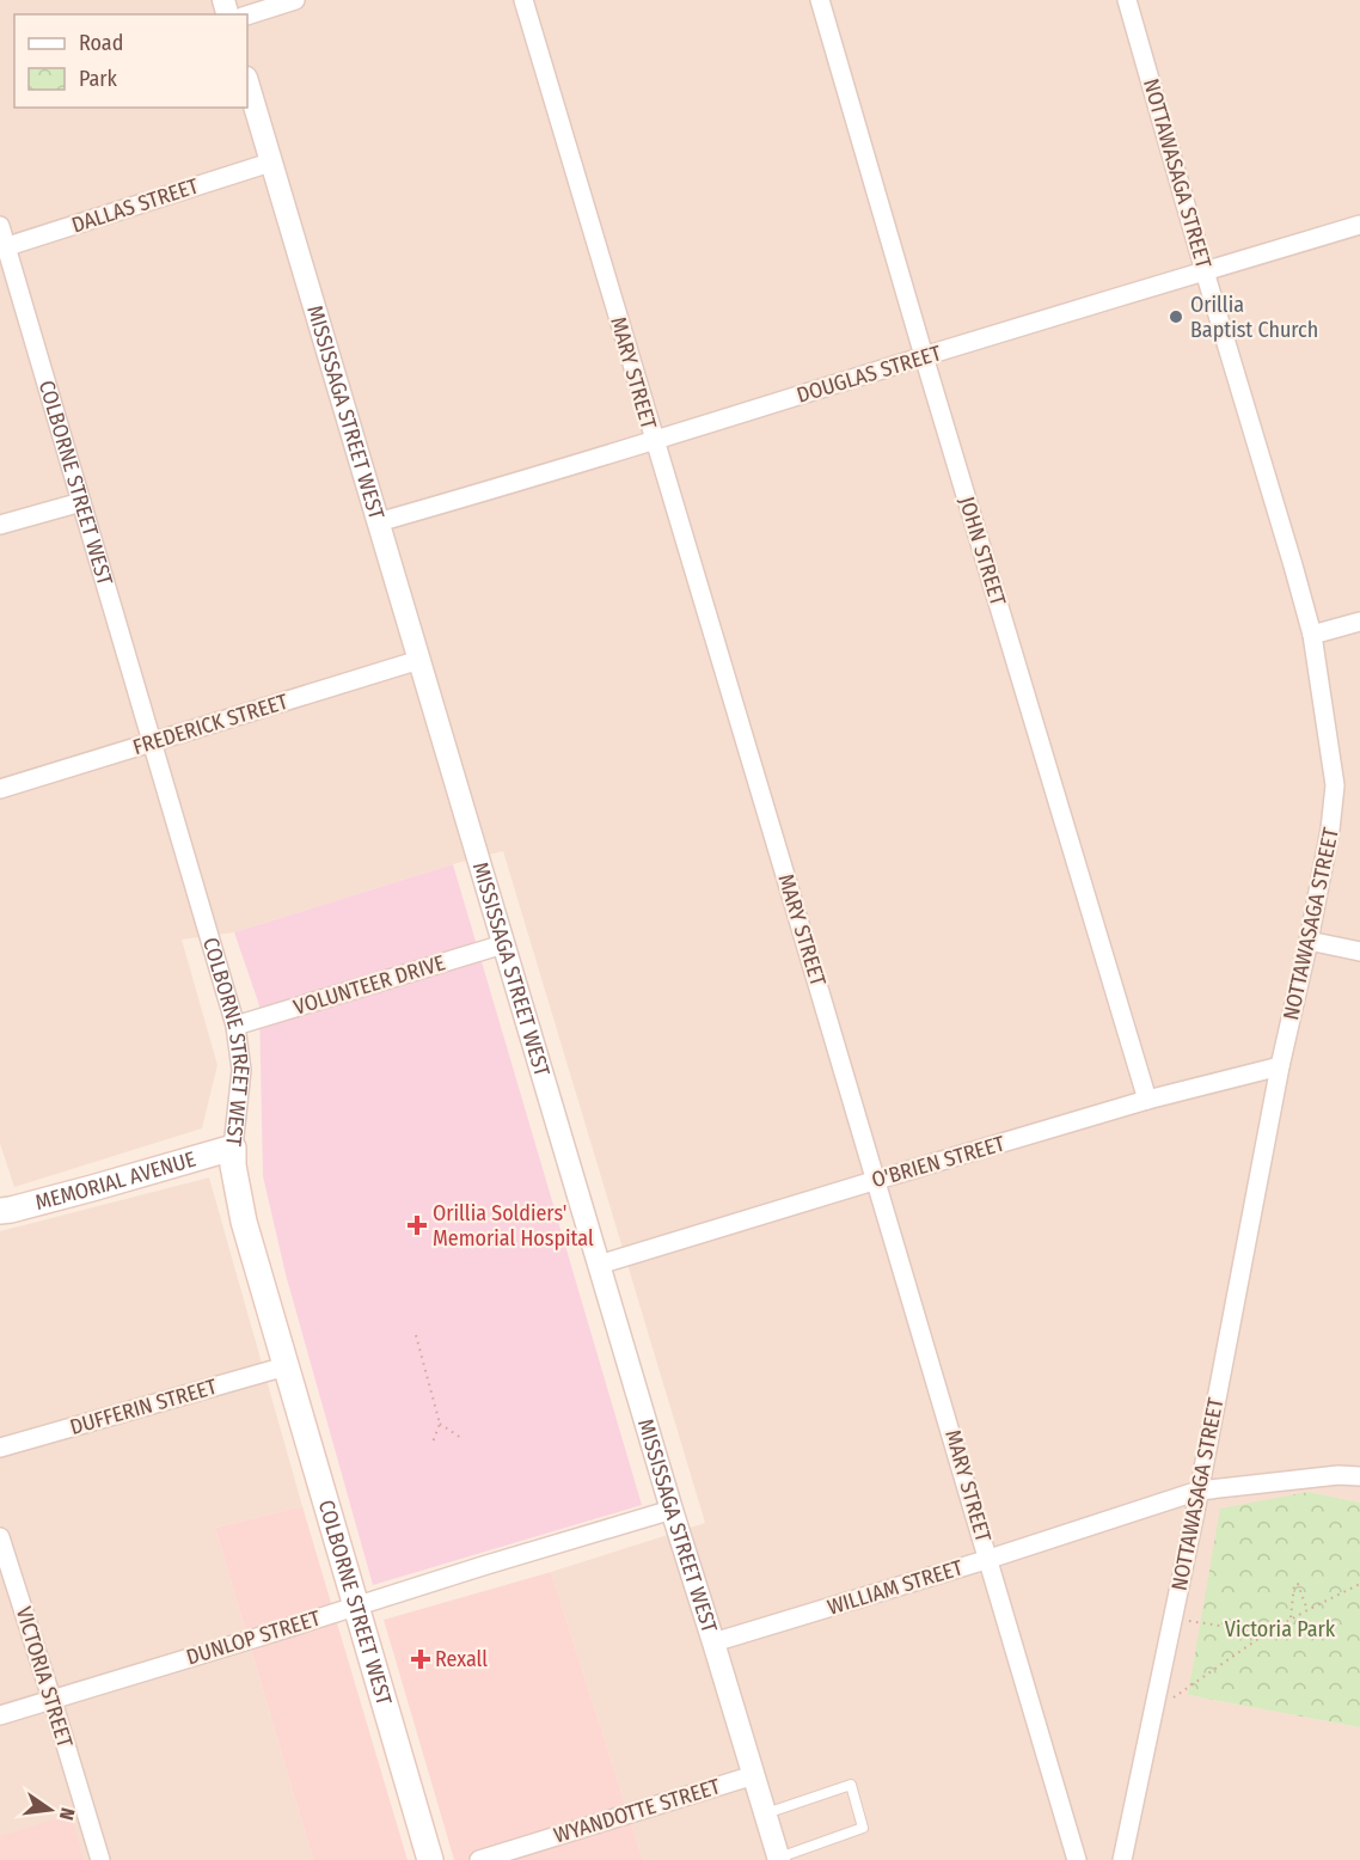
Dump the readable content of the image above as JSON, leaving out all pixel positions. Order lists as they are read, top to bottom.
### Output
{
  "streets": {
    "main road": ["COLBORNE STREET WEST", "MEMORIAL AVENUE"],
    "street": [
      "NOTTAWASAGA STREET",
      "DALLAS STREET",
      "MARY STREET",
      "DOUGLAS STREET",
      "MISSISSAGA STREET WEST",
      "JOHN STREET",
      "FREDERICK STREET",
      "VOLUNTEER DRIVE",
      "O'BRIEN STREET",
      "DUFFERIN STREET",
      "WILLIAM STREET",
      "DUNLOP STREET",
      "VICTORIA STREET",
      "WYANDOTTE STREET"
    ]
  },
  "crossings": [
    ["NOTTAWASAGA STREET", "DOUGLAS STREET"],
    ["NOTTAWASAGA STREET", "O'BRIEN STREET"],
    ["NOTTAWASAGA STREET", "WILLIAM STREET"],
    ["DALLAS STREET", "MISSISSAGA STREET WEST"],
    ["DALLAS STREET", "COLBORNE STREET WEST"],
    ["MARY STREET", "DOUGLAS STREET"],
    ["MARY STREET", "O'BRIEN STREET"],
    ["MARY STREET", "WILLIAM STREET"],
    ["DOUGLAS STREET", "MISSISSAGA STREET WEST"],
    ["DOUGLAS STREET", "JOHN STREET"],
    ["MISSISSAGA STREET WEST", "FREDERICK STREET"],
    ["MISSISSAGA STREET WEST", "VOLUNTEER DRIVE"],
    ["MISSISSAGA STREET WEST", "O'BRIEN STREET"],
    ["MISSISSAGA STREET WEST", "WILLIAM STREET"],
    ["MISSISSAGA STREET WEST", "DUNLOP STREET"],
    ["MISSISSAGA STREET WEST", "WYANDOTTE STREET"],
    ["COLBORNE STREET WEST", "FREDERICK STREET"],
    ["COLBORNE STREET WEST", "VOLUNTEER DRIVE"],
    ["COLBORNE STREET WEST", "MEMORIAL AVENUE"],
    ["COLBORNE STREET WEST", "DUFFERIN STREET"],
    ["COLBORNE STREET WEST", "DUNLOP STREET"],
    ["JOHN STREET", "O'BRIEN STREET"],
    ["DUNLOP STREET", "VICTORIA STREET"]
  ],
  "parks": ["Victoria Park"],
  "places": {
    "other": ["Orillia Baptist Church"],
    "health": ["Orillia Soldiers' Memorial Hospital", "Rexall"]
  },
  "legend": ["Road", "Park"],
  "north": "right"
}
